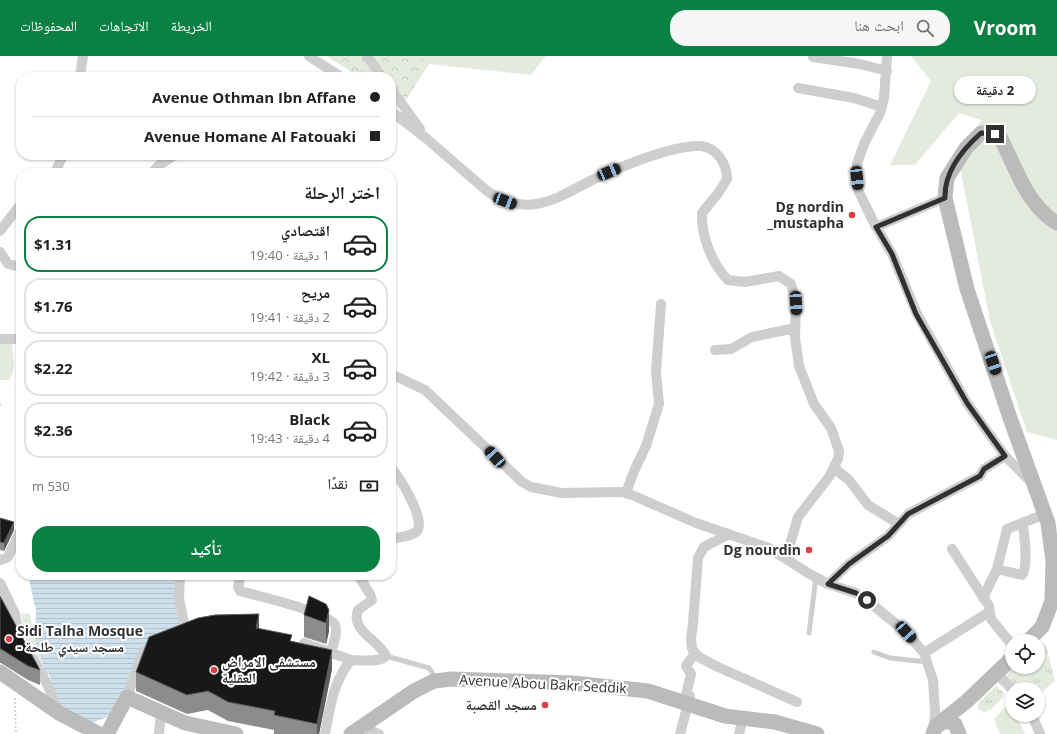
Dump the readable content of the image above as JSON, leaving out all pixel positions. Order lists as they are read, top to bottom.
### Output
{
  "streets": {
    "street": ["Avenue Abou Bakr Seddik"]
  },
  "places": [
    "Dg nordin _mustapha",
    "Dg nourdin",
    "Sidi Talha Mosque - مسجد سيدي طلحة",
    "مستشفى الامراض العقلية",
    "مسجد القصبة"
  ],
  "page": {
    "header": "Vroom",
    "search": "ابحث هنا",
    "nav": ["الخريطة", "الاتجاهات", "المحفوظات"],
    "banner": ["Avenue Othman Ibn Affane", "Avenue Homane Al Fatouaki"],
    "bubble": "2 دقيقة",
    "heading": "اختر الرحلة",
    "list": [
      {
        "name": "اقتصادي",
        "note": "1 دقيقة · 19:40",
        "value": "$1.31"
      },
      {
        "name": "مريح",
        "note": "2 دقيقة · 19:41",
        "value": "$1.76"
      },
      {
        "name": "XL",
        "note": "3 دقيقة · 19:42",
        "value": "$2.22"
      },
      {
        "name": "Black",
        "note": "4 دقيقة · 19:43",
        "value": "$2.36"
      }
    ],
    "pay": ["نقدًا", "530 m"],
    "buttons": "تأكيد"
  }
}
